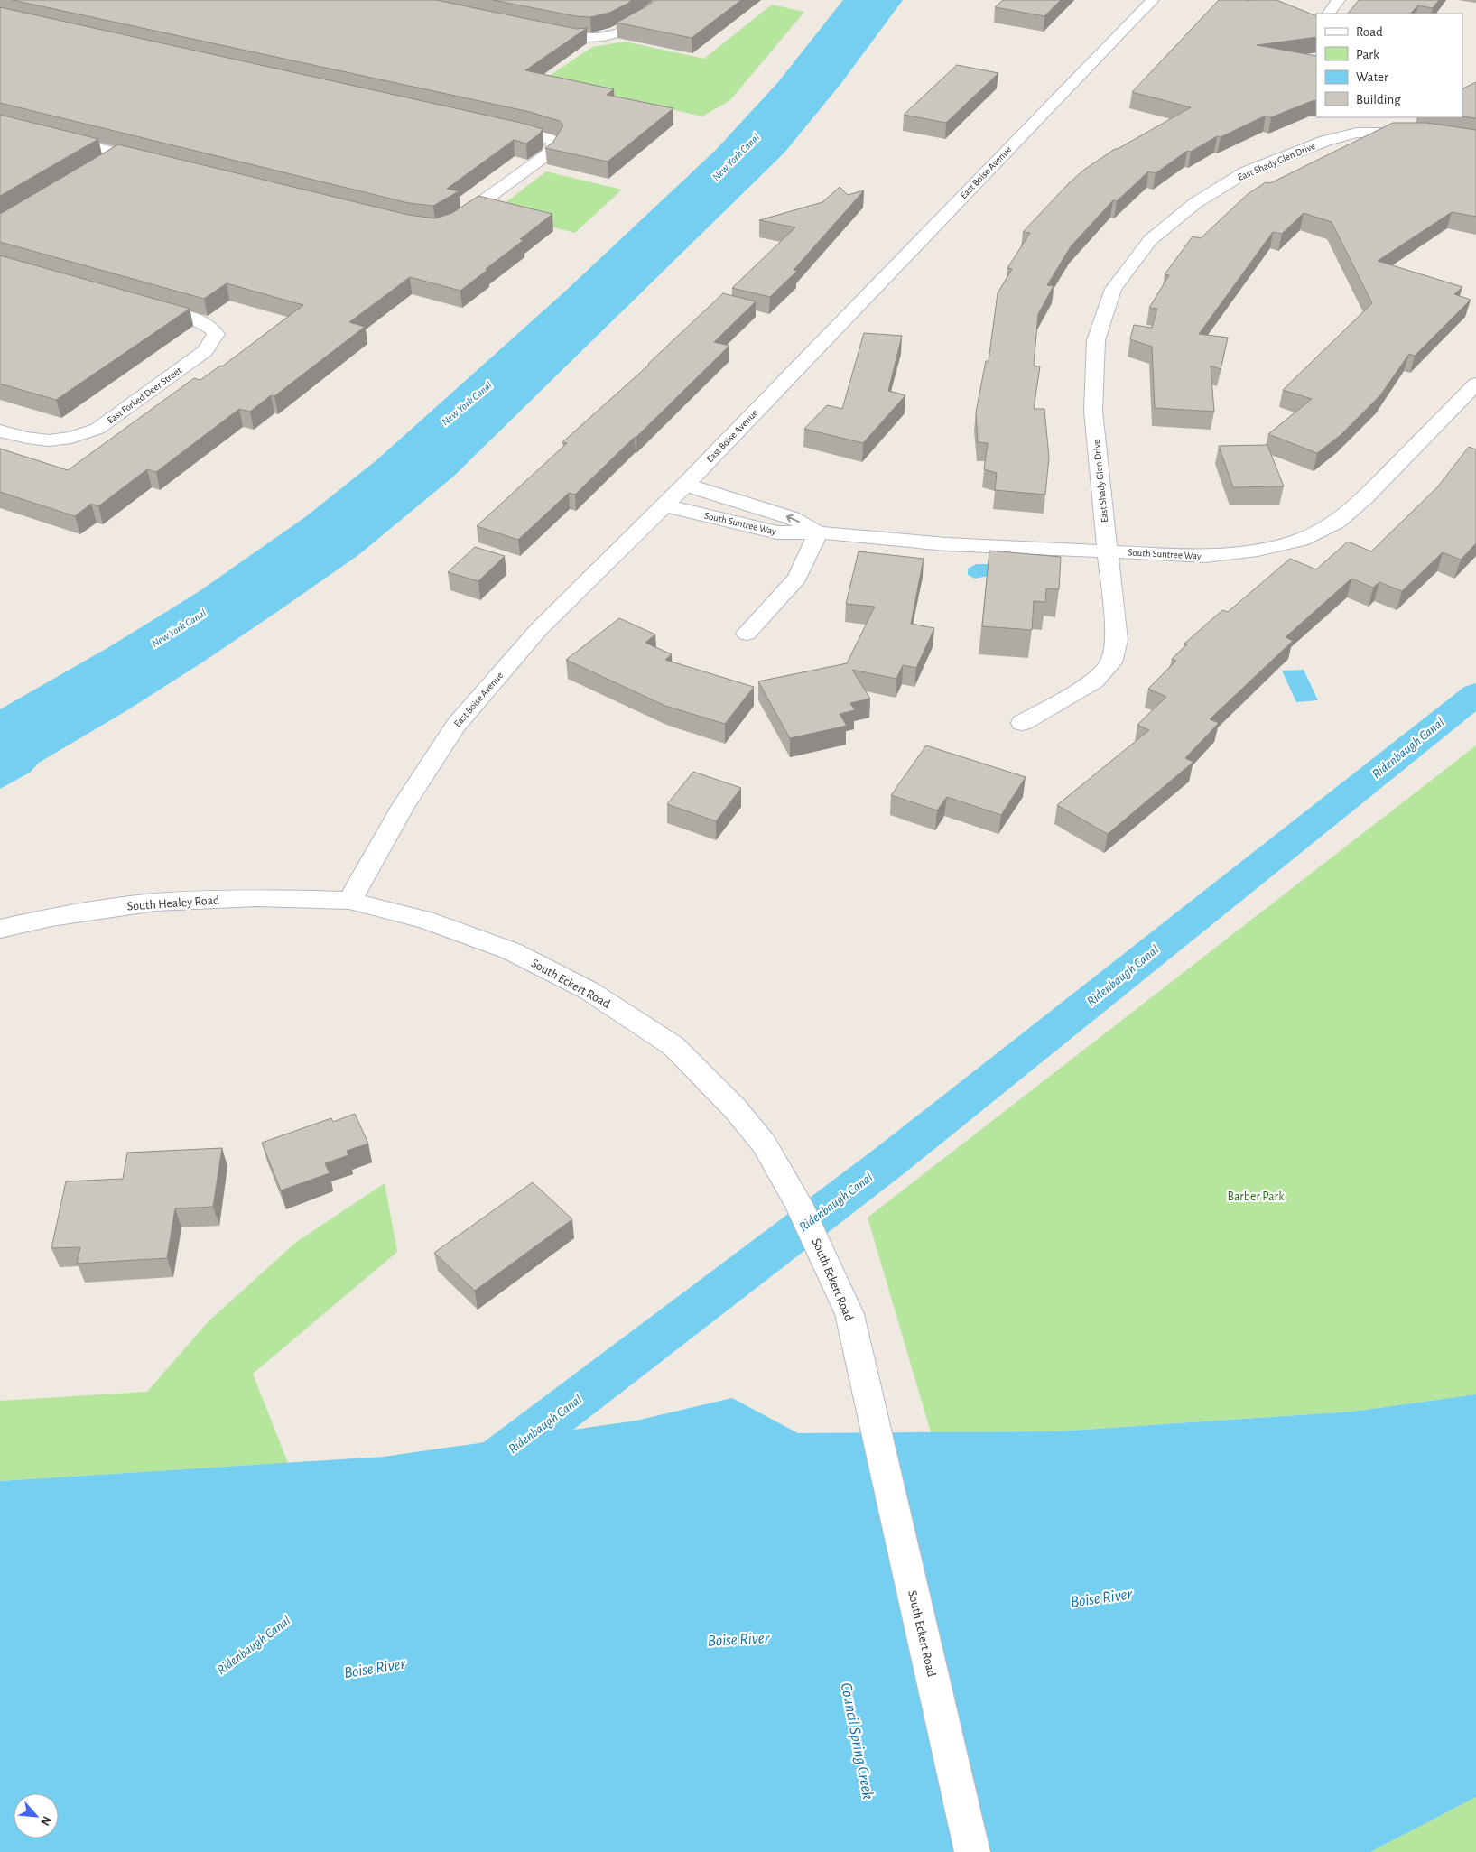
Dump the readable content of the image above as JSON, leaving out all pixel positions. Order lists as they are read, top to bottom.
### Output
{
  "streets": {
    "street": [
      "East Shady Glen Drive",
      "East Boise Avenue",
      "East Forked Deer Street",
      "South Suntree Way",
      "South Healey Road",
      "South Eckert Road"
    ]
  },
  "crossings": [
    ["East Shady Glen Drive", "South Suntree Way"],
    ["East Boise Avenue", "South Suntree Way"],
    ["East Boise Avenue", "South Healey Road"],
    ["East Boise Avenue", "South Eckert Road"],
    ["South Healey Road", "South Eckert Road"]
  ],
  "water": [
    "New York Canal",
    "Ridenbaugh Canal",
    "Boise River",
    "Council Spring Creek"
  ],
  "parks": ["Barber Park"],
  "legend": [
    "Road",
    "Park",
    "Water",
    "Building"
  ],
  "north": "bottom right"
}
